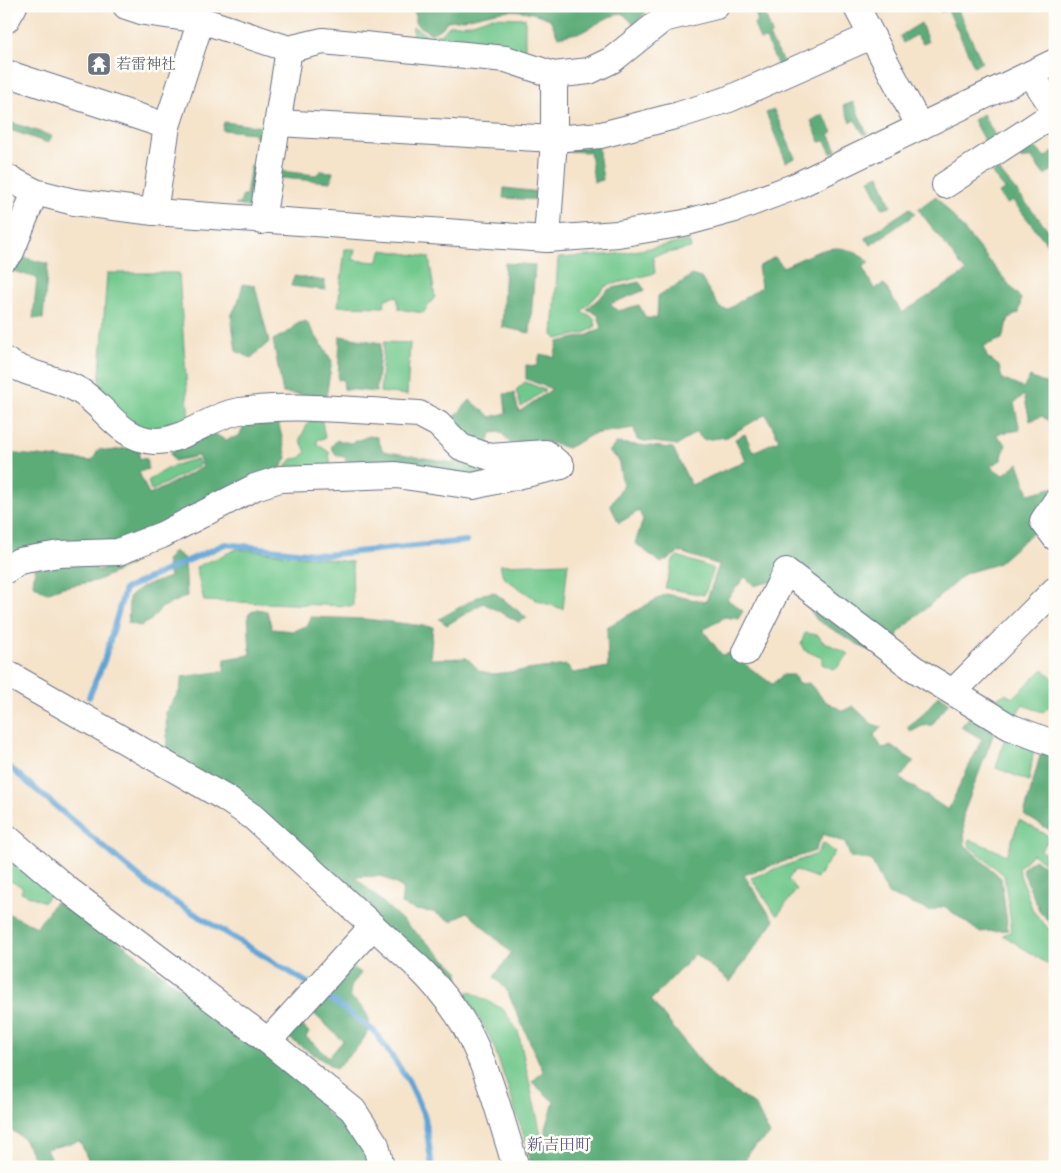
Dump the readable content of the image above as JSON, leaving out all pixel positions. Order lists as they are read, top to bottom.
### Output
{
  "districts": ["新吉田町"],
  "places": {
    "temple": ["若雷神社"]
  }
}
